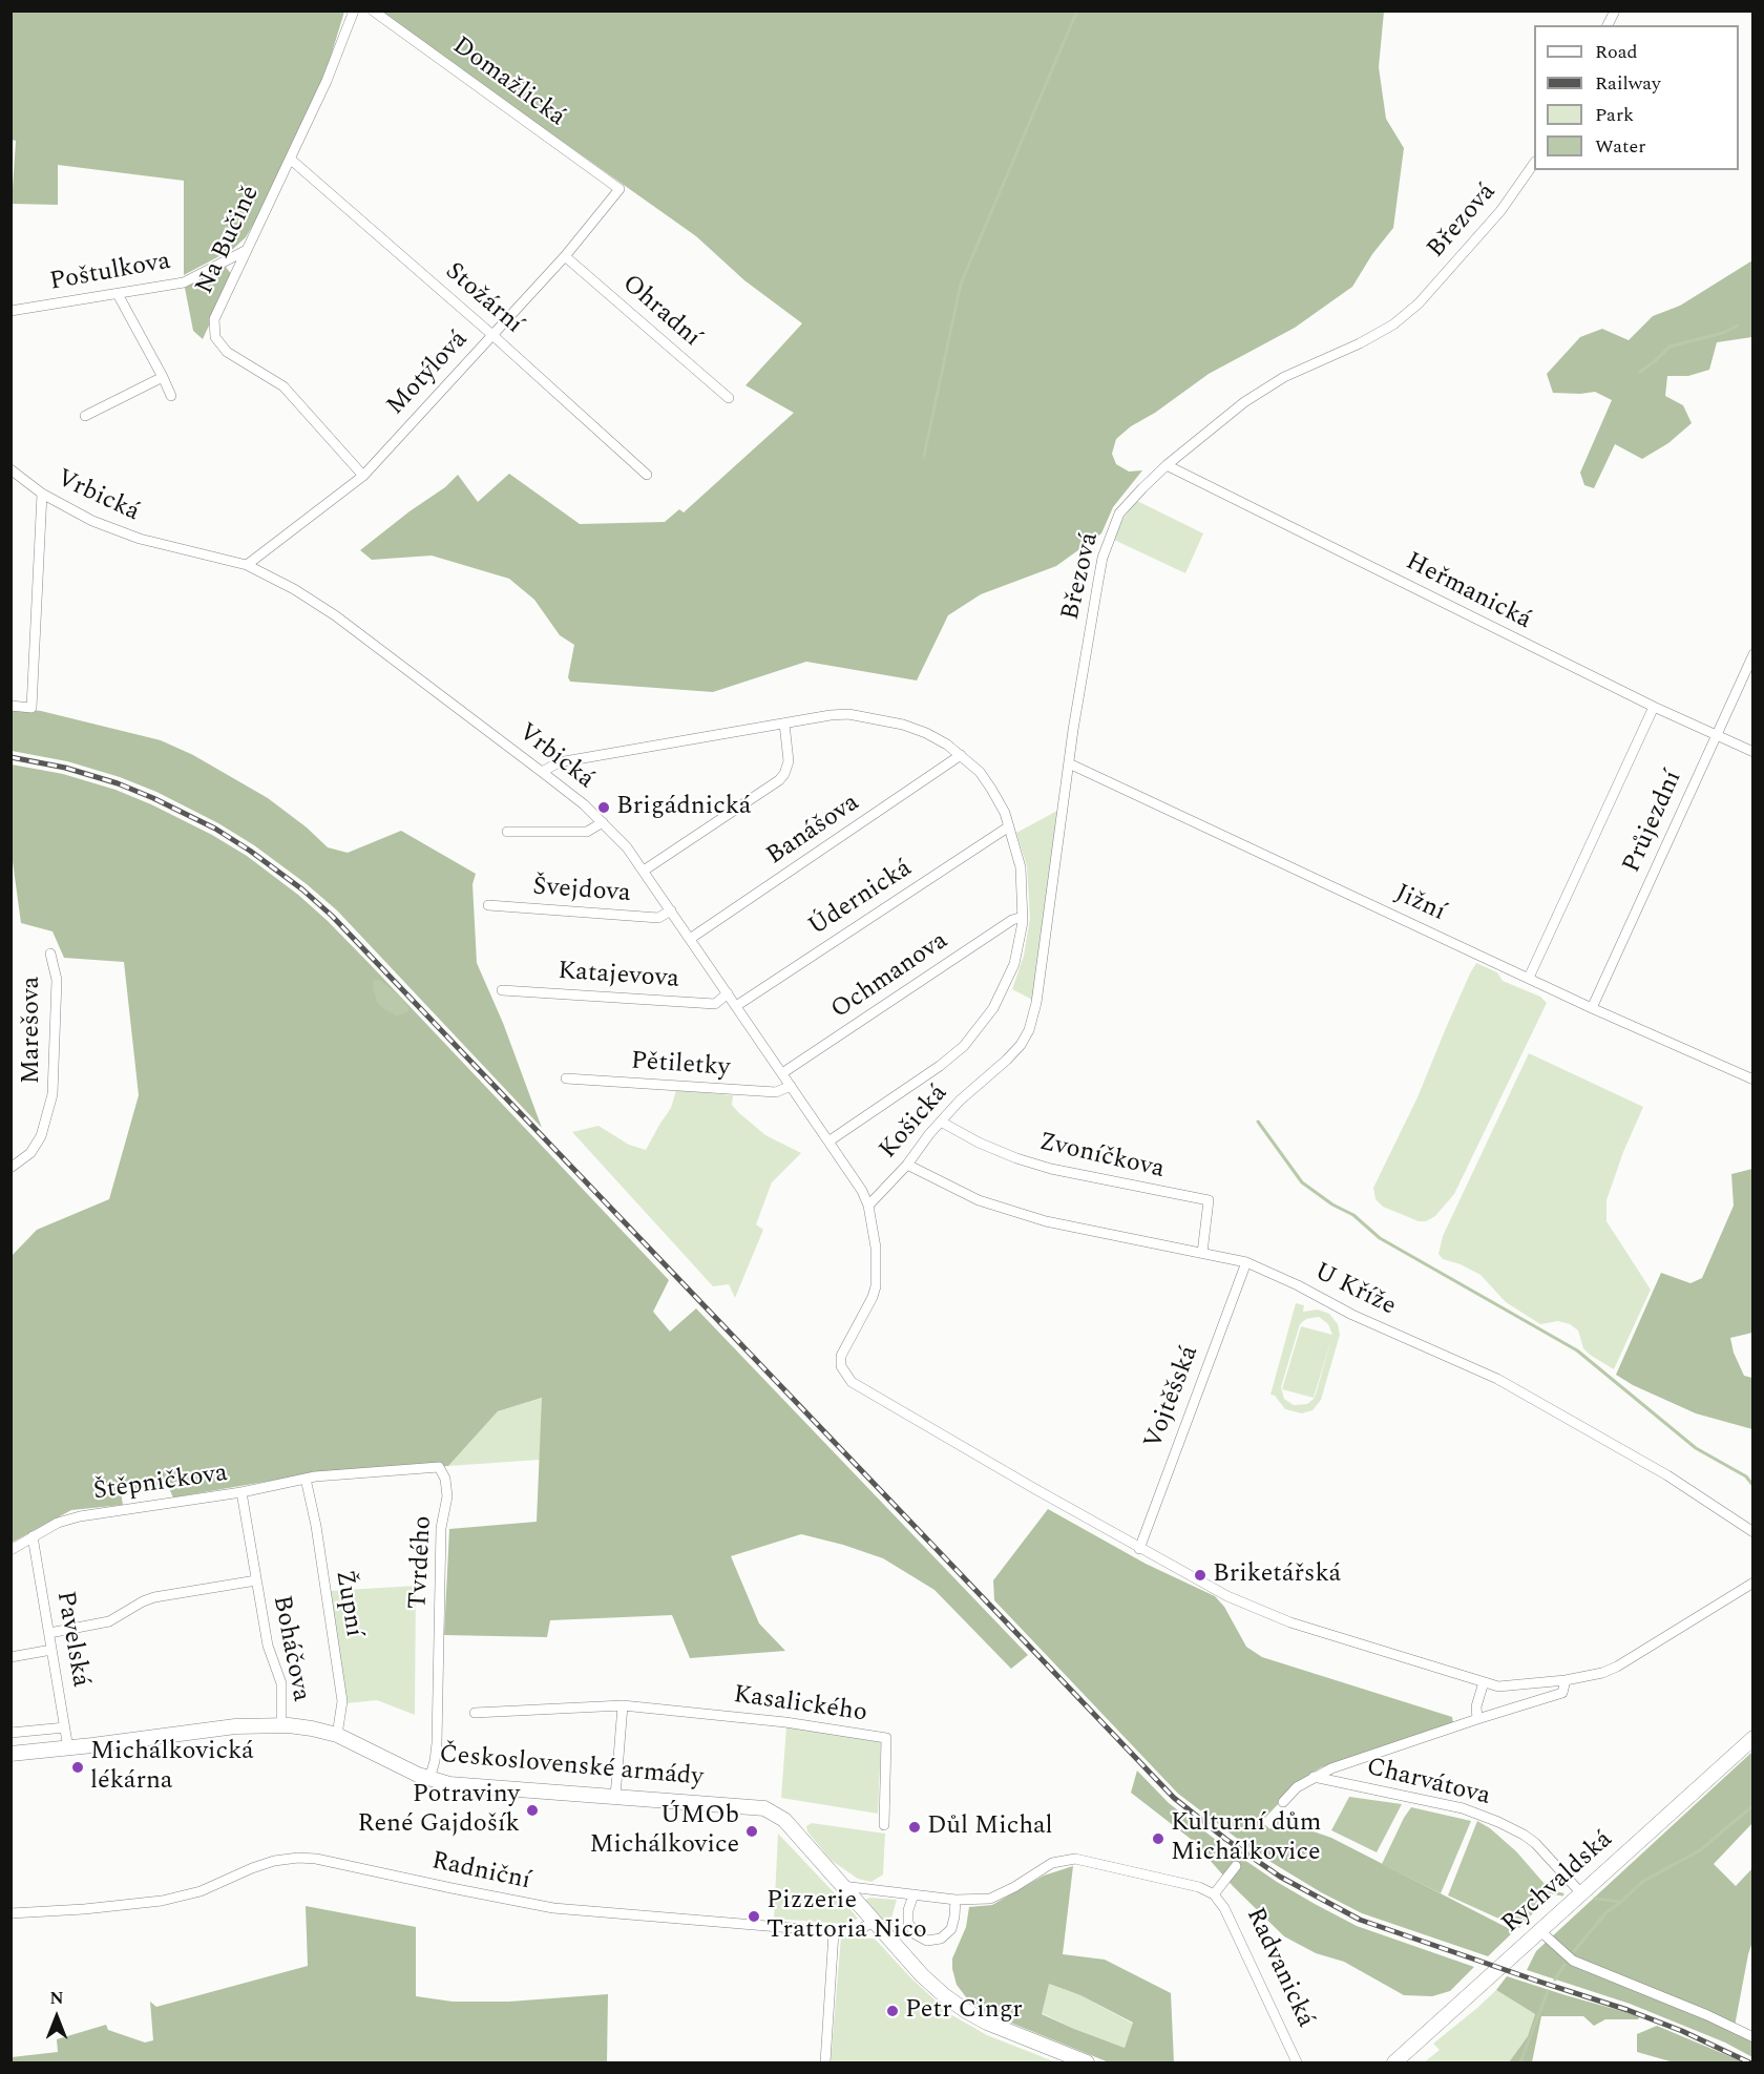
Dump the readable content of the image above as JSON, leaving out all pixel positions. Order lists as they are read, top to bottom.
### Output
{
  "streets": {
    "street": [
      "Domažlická",
      "Březová",
      "Na Bučině",
      "Poštulkova",
      "Stožární",
      "Ohradní",
      "Motýlová",
      "Vrbická",
      "Heřmanická",
      "Průjezdní",
      "Banášova",
      "Švejdova",
      "Údernická",
      "Jižní",
      "Katajevova",
      "Ochmanova",
      "Marešova",
      "Pětiletky",
      "Košická",
      "Zvoníčkova",
      "U Kříže",
      "Vojtěšská",
      "Štěpničkova",
      "Tvrdého",
      "Župní",
      "Pavelská",
      "Boháčova",
      "Kasalického",
      "Československé armády",
      "Charvátova",
      "Radniční",
      "Rychvaldská",
      "Radvanická"
    ]
  },
  "crossings": [
    ["Domažlická", "Motýlová"],
    ["Březová", "Heřmanická"],
    ["Březová", "Jižní"],
    ["Březová", "Košická"],
    ["Na Bučině", "Poštulkova"],
    ["Na Bučině", "Stožární"],
    ["Na Bučině", "Motýlová"],
    ["Stožární", "Motýlová"],
    ["Ohradní", "Motýlová"],
    ["Motýlová", "Vrbická"],
    ["Vrbická", "Banášova"],
    ["Vrbická", "Švejdova"],
    ["Vrbická", "Údernická"],
    ["Vrbická", "Katajevova"],
    ["Vrbická", "Ochmanova"],
    ["Vrbická", "Pětiletky"],
    ["Vrbická", "Košická"],
    ["Vrbická", "Vojtěšská"],
    ["Heřmanická", "Průjezdní"],
    ["Průjezdní", "Jižní"],
    ["Košická", "Zvoníčkova"],
    ["Košická", "U Kříže"],
    ["Zvoníčkova", "U Kříže"],
    ["U Kříže", "Vojtěšská"],
    ["Štěpničkova", "Tvrdého"],
    ["Štěpničkova", "Župní"],
    ["Štěpničkova", "Pavelská"],
    ["Štěpničkova", "Boháčova"],
    ["Tvrdého", "Československé armády"],
    ["Župní", "Československé armády"],
    ["Pavelská", "Boháčova"],
    ["Pavelská", "Československé armády"],
    ["Boháčova", "Československé armády"],
    ["Československé armády", "Radniční"],
    ["Charvátova", "Rychvaldská"]
  ],
  "places": [
    "Brigádnická",
    "Briketářská",
    "Michálkovická lékárna",
    "Potraviny René Gajdošík",
    "Důl Michal",
    "ÚMOb Michálkovice",
    "Kulturní dům Michálkovice",
    "Pizzerie Trattoria Nico",
    "Petr Cingr"
  ],
  "legend": [
    "Road",
    "Railway",
    "Park",
    "Water"
  ],
  "north": "top"
}
